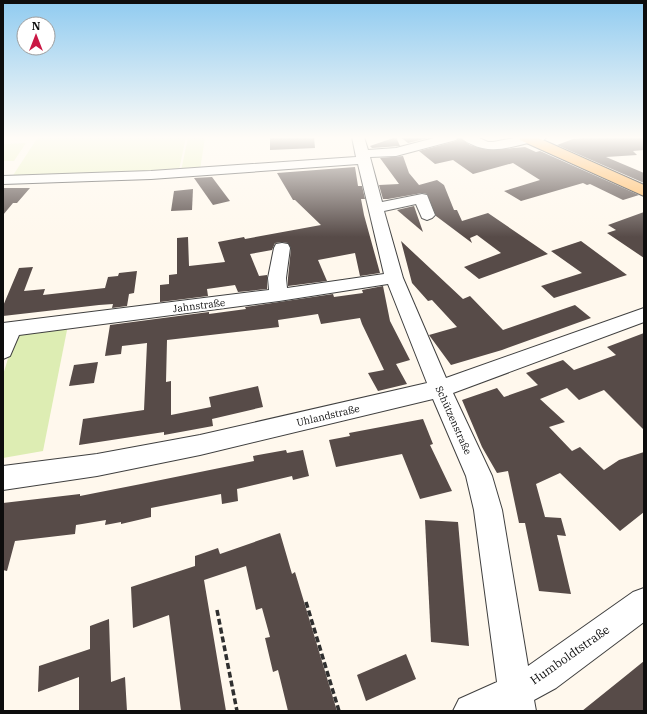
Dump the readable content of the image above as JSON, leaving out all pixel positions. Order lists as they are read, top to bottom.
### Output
{
  "streets": {
    "street": [
      "Jahnstraße",
      "Uhlandstraße",
      "Schützenstraße",
      "Humboldtstraße"
    ]
  },
  "crossings": [
    ["Jahnstraße", "Schützenstraße"],
    ["Uhlandstraße", "Schützenstraße"],
    ["Schützenstraße", "Humboldtstraße"]
  ],
  "north": "top"
}
